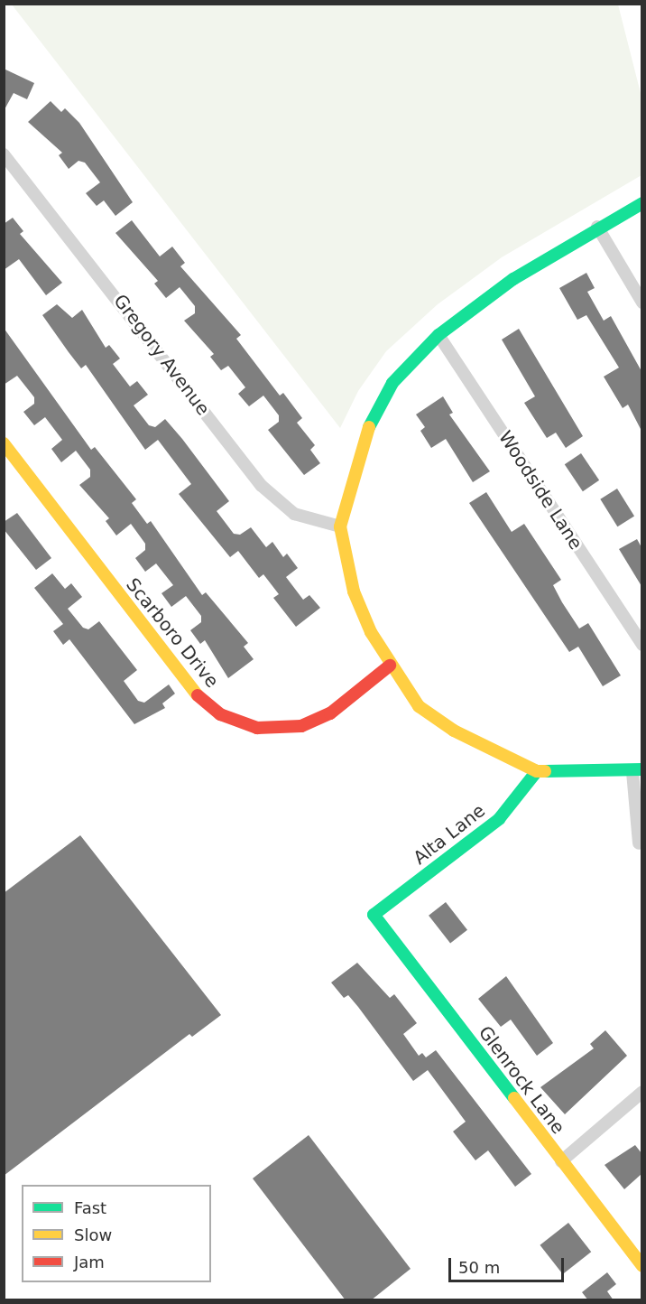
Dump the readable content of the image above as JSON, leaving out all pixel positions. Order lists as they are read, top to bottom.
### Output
{
  "streets": {
    "street": [
      "Gregory Avenue",
      "Woodside Lane",
      "Scarboro Drive",
      "Alta Lane",
      "Glenrock Lane"
    ]
  },
  "crossings": [
    ["Alta Lane", "Glenrock Lane"]
  ],
  "legend": ["Fast", "Slow", "Jam"],
  "scale_bar": "50 m"
}
